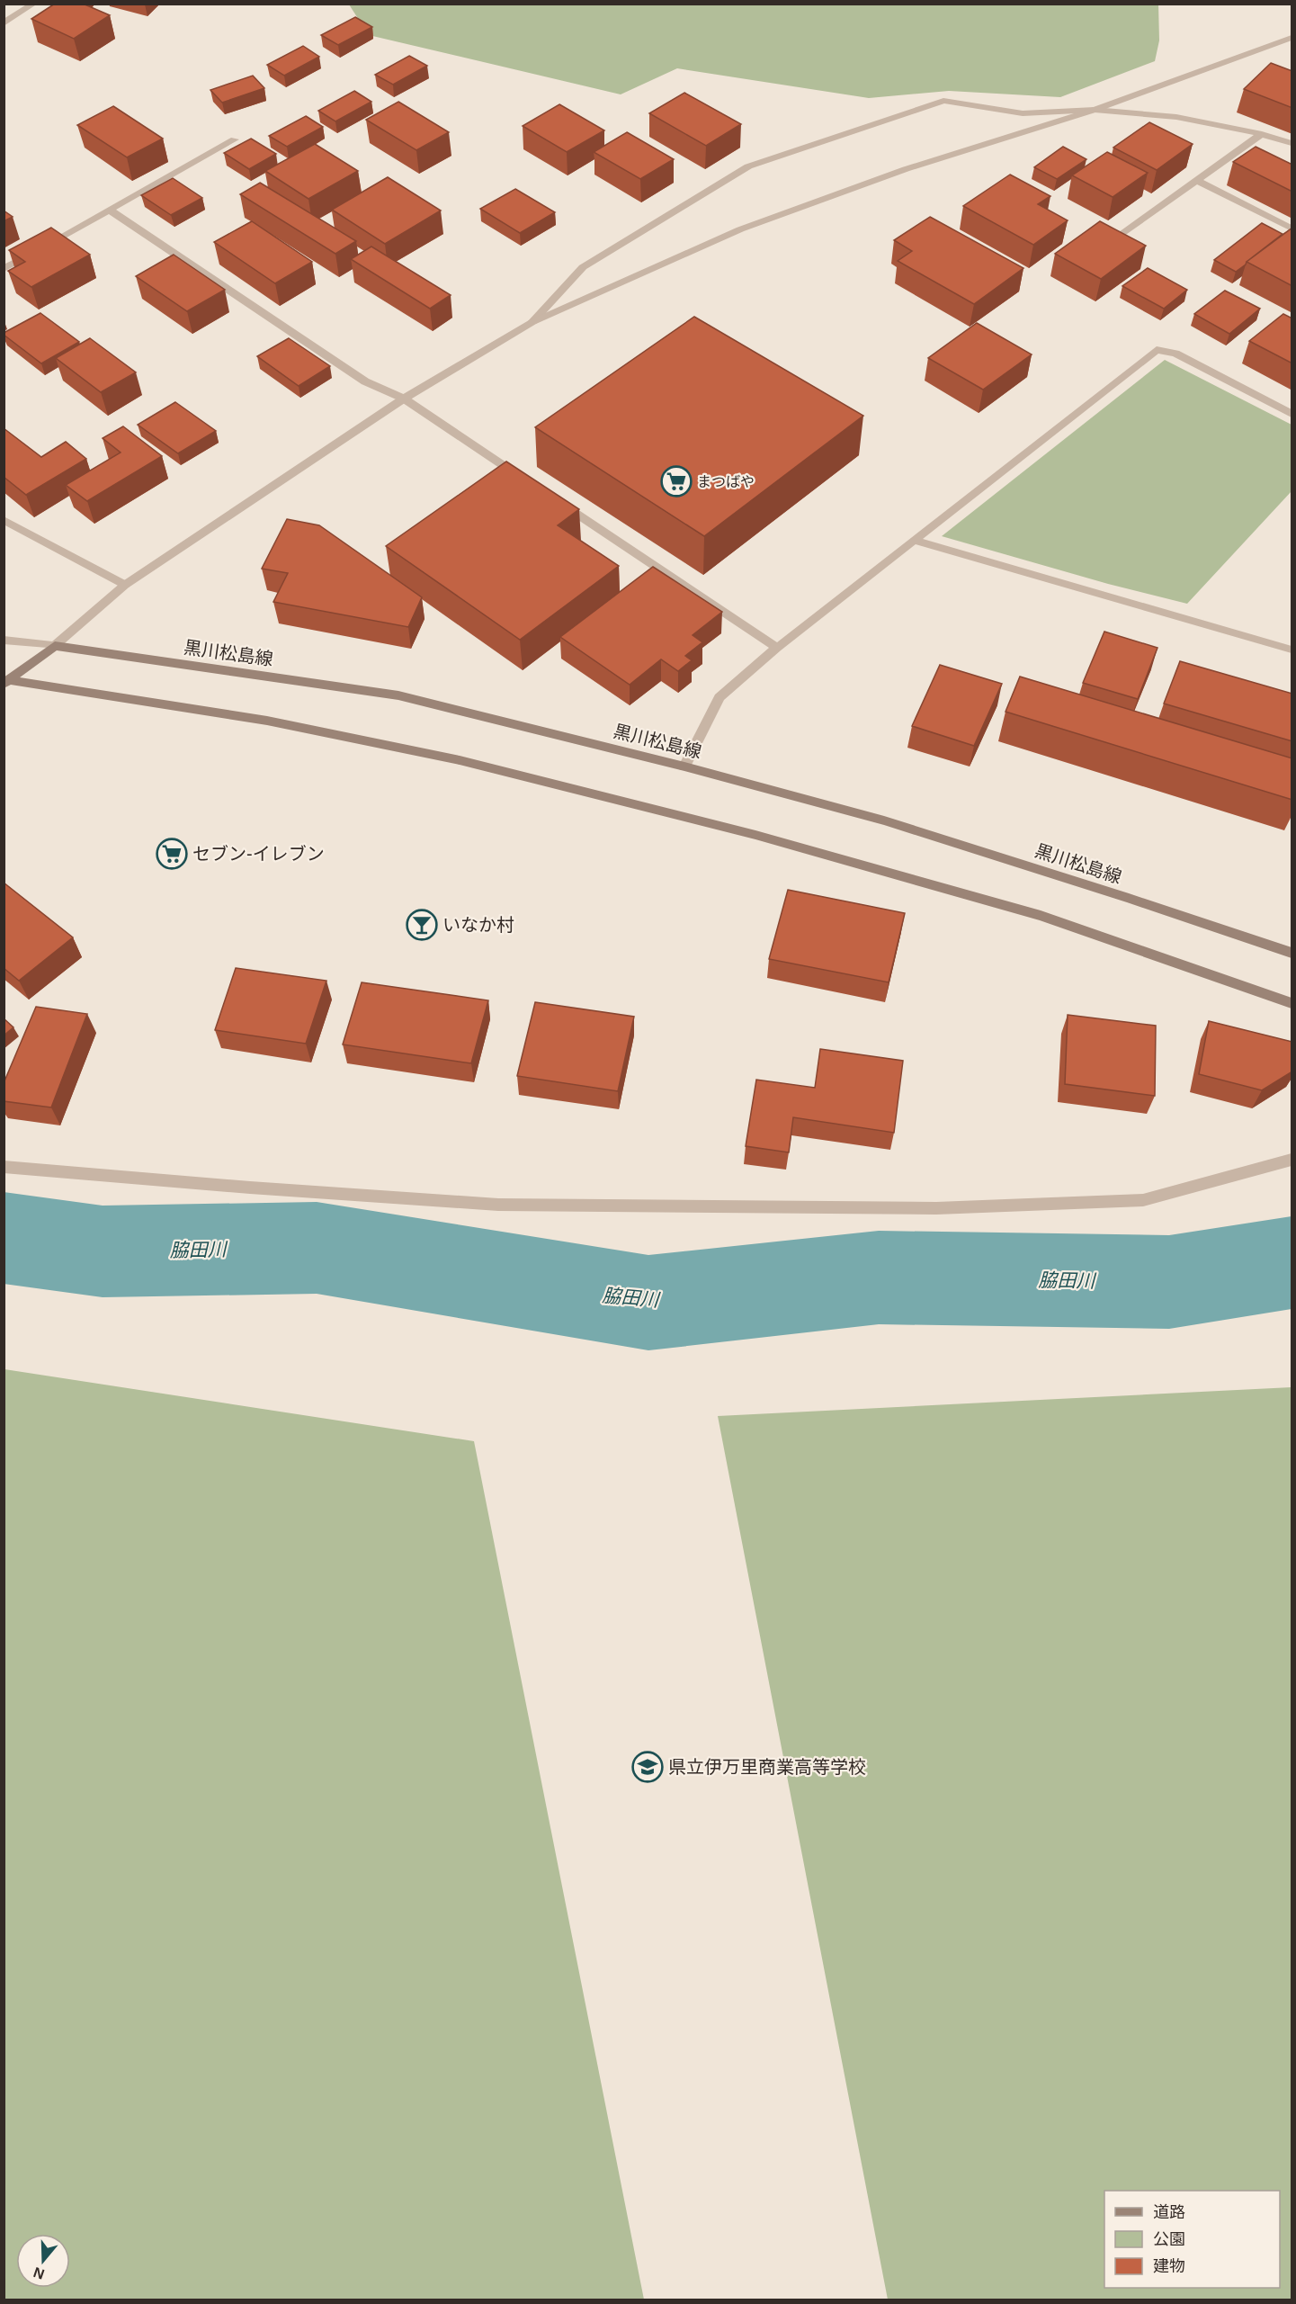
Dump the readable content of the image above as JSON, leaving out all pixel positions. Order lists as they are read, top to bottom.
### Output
{
  "streets": {
    "main road": ["黒川松島線"]
  },
  "water": ["脇田川"],
  "places": {
    "supermarket": ["まつばや", "セブン-イレブン"],
    "bar": ["いなか村"],
    "school or university": ["県立伊万里商業高等学校"]
  },
  "legend": ["道路", "公園", "建物"],
  "north": "bottom"
}
